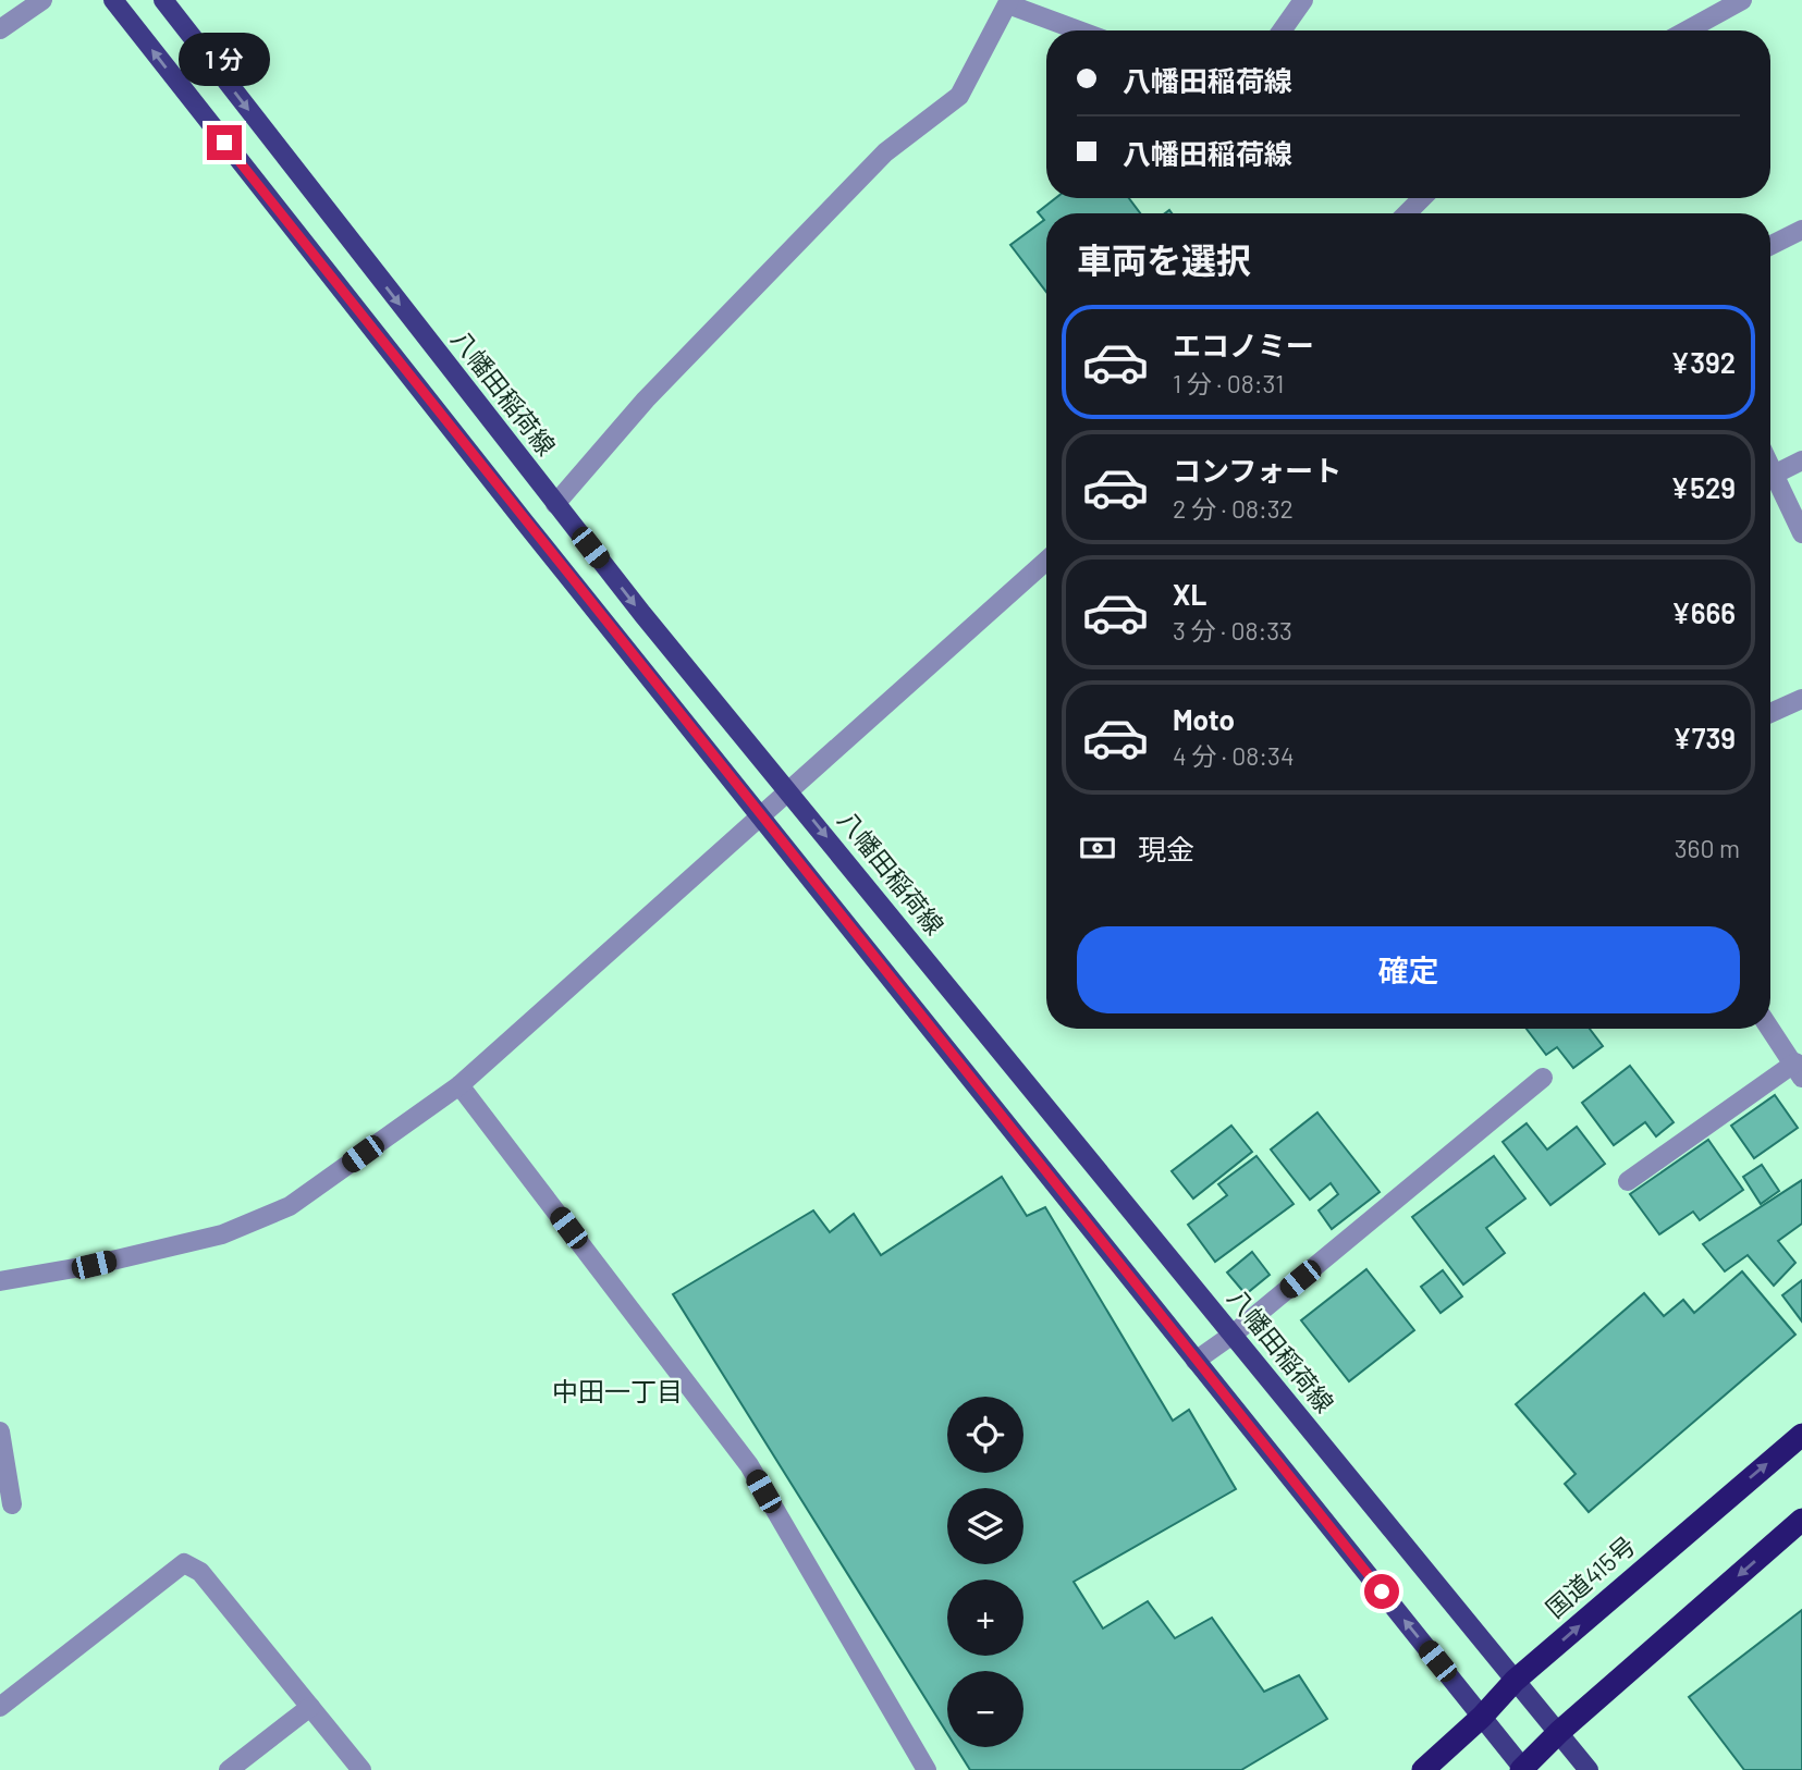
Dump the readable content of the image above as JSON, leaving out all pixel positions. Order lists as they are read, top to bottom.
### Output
{
  "streets": {
    "highway": ["国道415号"],
    "main road": ["八幡田稲荷線"]
  },
  "crossings": [
    ["八幡田稲荷線", "国道415号"]
  ],
  "districts": ["中田一丁目"],
  "page": {
    "banner": ["八幡田稲荷線", "八幡田稲荷線"],
    "bubble": "1 分",
    "heading": "車両を選択",
    "list": [
      {
        "name": "エコノミー",
        "note": "1 分 · 08:31",
        "value": "¥392"
      },
      {
        "name": "コンフォート",
        "note": "2 分 · 08:32",
        "value": "¥529"
      },
      {
        "name": "XL",
        "note": "3 分 · 08:33",
        "value": "¥666"
      },
      {
        "name": "Moto",
        "note": "4 分 · 08:34",
        "value": "¥739"
      }
    ],
    "pay": ["現金", "360 m"],
    "buttons": "確定",
    "map_buttons": ["+", "−"]
  }
}
